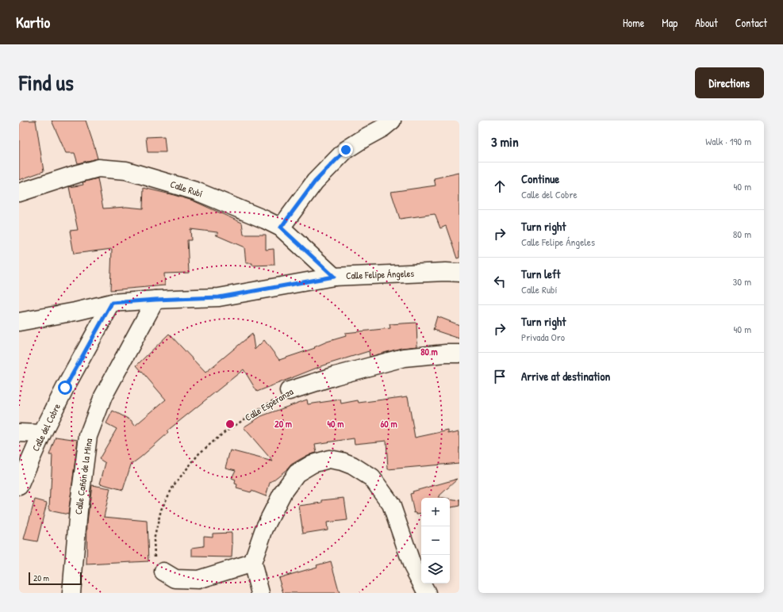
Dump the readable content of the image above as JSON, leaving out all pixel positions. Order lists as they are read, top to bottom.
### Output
{
  "streets": {
    "street": [
      "Calle Rubí",
      "Calle Felipe Ángeles",
      "Calle Esperanza",
      "Calle del Cobre",
      "Calle Cañón de la Mina"
    ]
  },
  "crossings": [
    ["Calle Rubí", "Calle Felipe Ángeles"],
    ["Calle Felipe Ángeles", "Calle del Cobre"],
    ["Calle Felipe Ángeles", "Calle Cañón de la Mina"]
  ],
  "scale_bar": "20 m",
  "page": {
    "header": "Kartio",
    "nav": [
      "Home",
      "Map",
      "About",
      "Contact"
    ],
    "title": "Find us",
    "buttons": "Directions",
    "heading": ["3 min", "Walk · 190 m"],
    "list": [
      ["Continue", "Calle del Cobre", "40 m"],
      ["Turn right", "Calle Felipe Ángeles", "80 m"],
      ["Turn left", "Calle Rubí", "30 m"],
      ["Turn right", "Privada Oro", "40 m"],
      "Arrive at destination"
    ],
    "map_buttons": ["+", "−"],
    "scale": "20 m"
  },
  "rings": [
    "80 m",
    "20 m",
    "40 m",
    "60 m"
  ]
}
